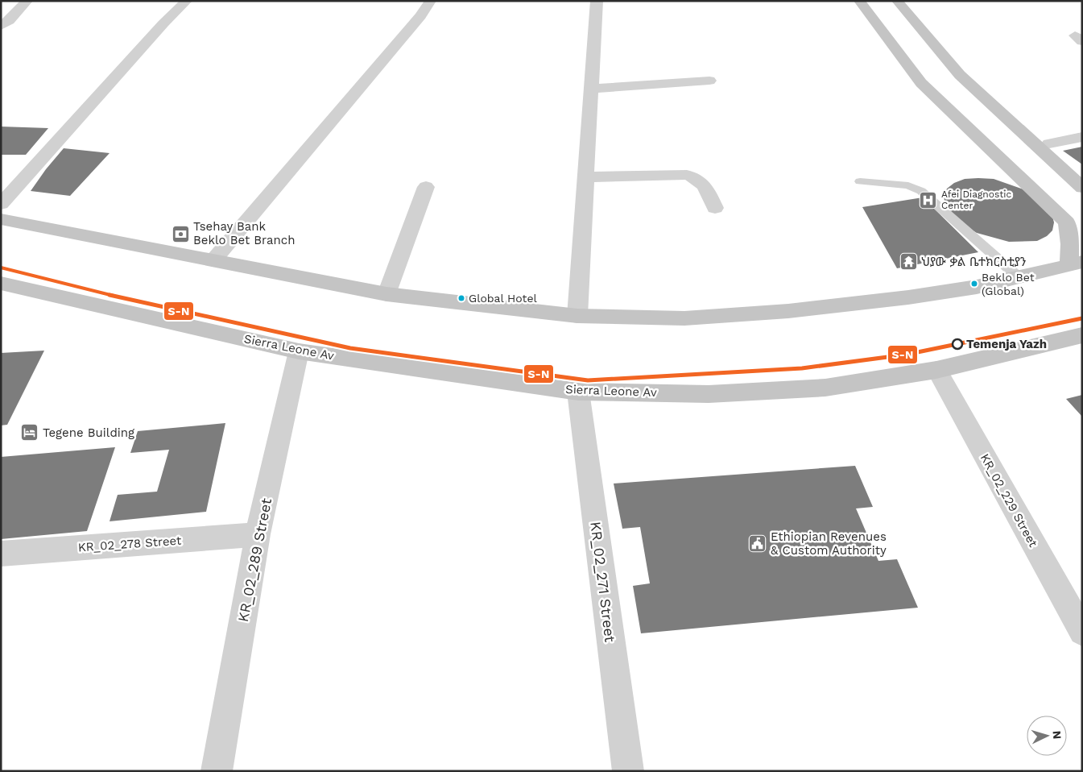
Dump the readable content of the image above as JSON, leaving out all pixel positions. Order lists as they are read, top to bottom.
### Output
{
  "streets": {
    "main road": ["Sierra Leone Av"],
    "street": [
      "KR_02_229 Street",
      "KR_02_278 Street",
      "KR_02_289 Street",
      "KR_02_271 Street"
    ]
  },
  "crossings": [
    ["Sierra Leone Av", "KR_02_229 Street"],
    ["Sierra Leone Av", "KR_02_289 Street"],
    ["Sierra Leone Av", "KR_02_271 Street"],
    ["KR_02_278 Street", "KR_02_289 Street"]
  ],
  "places": {
    "hospital": ["Afei Diagnostic Center"],
    "bank": ["Tsehay Bank Beklo Bet Branch"],
    "temple": ["ህያው ቃል ቤተክርስቲያን"],
    "other": ["Beklo Bet (Global)", "Global Hotel", "Temenja Yazh"],
    "hotel": ["Tegene Building"],
    "public building": ["Ethiopian Revenues & Custom Authority"]
  },
  "lines": ["transit line S-N"],
  "north": "right"
}
